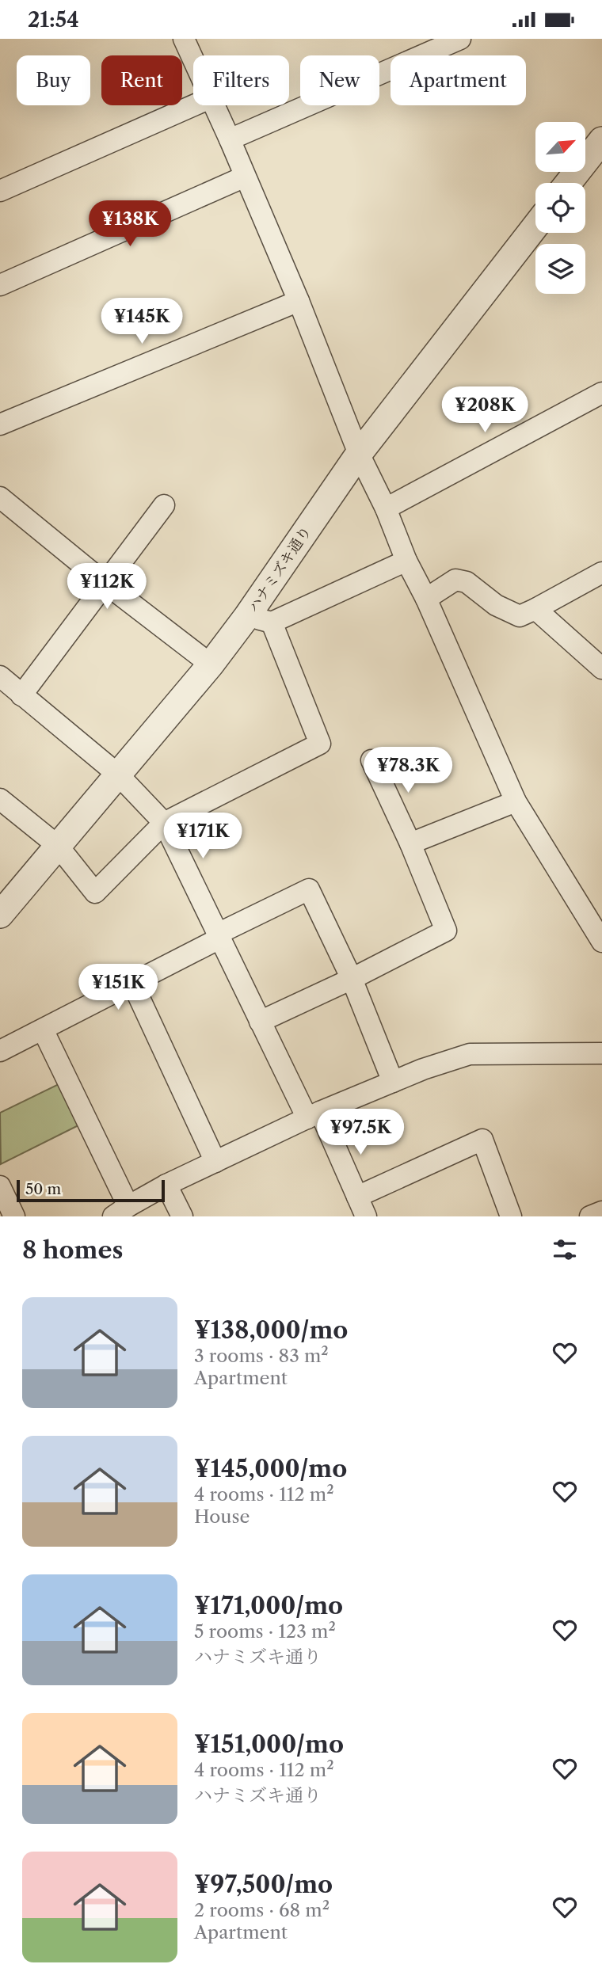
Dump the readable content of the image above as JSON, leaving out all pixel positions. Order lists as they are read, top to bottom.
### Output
{
  "streets": {
    "street": ["ハナミズキ通り"]
  },
  "scale_bar": "50 m",
  "north": "top right",
  "page": {
    "status": "21:54",
    "chip": [
      "Buy",
      "Rent",
      "Filters",
      "New",
      "Apartment"
    ],
    "price": [
      "¥138K",
      "¥145K",
      "¥208K",
      "¥112K",
      "¥78.3K",
      "¥171K",
      "¥151K",
      "¥97.5K"
    ],
    "scale": "50 m",
    "heading": "8 homes",
    "list": [
      {
        "name": "¥138,000/mo",
        "note": "3 rooms · 83 m² · Apartment"
      },
      {
        "name": "¥145,000/mo",
        "note": "4 rooms · 112 m² · House"
      },
      {
        "name": "¥171,000/mo",
        "note": "5 rooms · 123 m² · ハナミズキ通り"
      },
      {
        "name": "¥151,000/mo",
        "note": "4 rooms · 112 m² · ハナミズキ通り"
      },
      {
        "name": "¥97,500/mo",
        "note": "2 rooms · 68 m² · Apartment"
      }
    ]
  }
}
